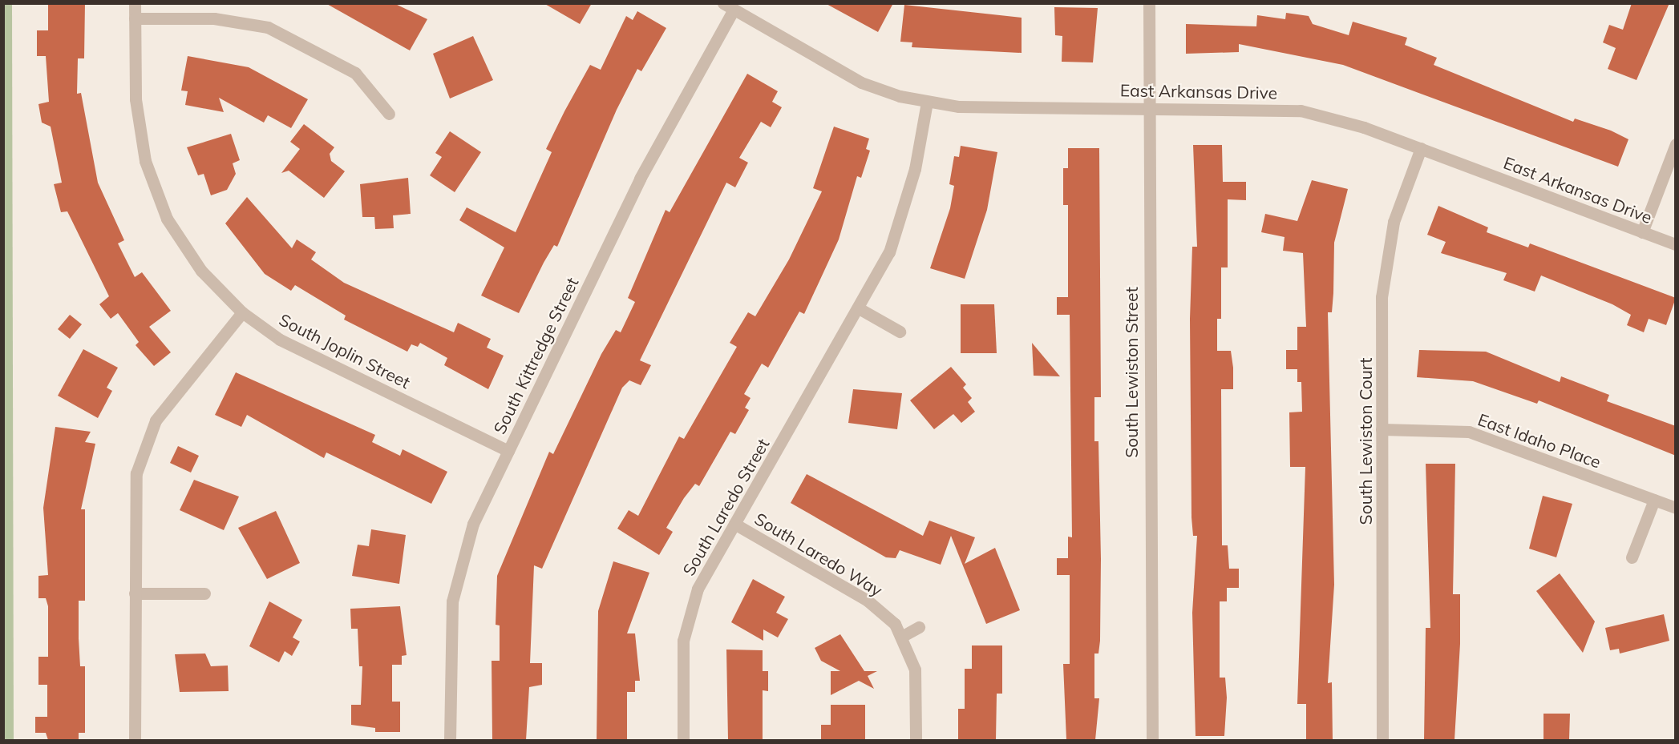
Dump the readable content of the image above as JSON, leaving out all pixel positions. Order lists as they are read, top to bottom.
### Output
{
  "streets": {
    "street": [
      "East Arkansas Drive",
      "South Joplin Street",
      "South Kittredge Street",
      "South Lewiston Street",
      "East Idaho Place",
      "South Lewiston Court",
      "South Laredo Street",
      "South Laredo Way"
    ]
  },
  "crossings": [
    ["East Arkansas Drive", "South Kittredge Street"],
    ["East Arkansas Drive", "South Lewiston Street"],
    ["East Arkansas Drive", "South Lewiston Court"],
    ["East Arkansas Drive", "South Laredo Street"],
    ["South Joplin Street", "South Kittredge Street"],
    ["East Idaho Place", "South Lewiston Court"],
    ["South Laredo Street", "South Laredo Way"]
  ]
}
